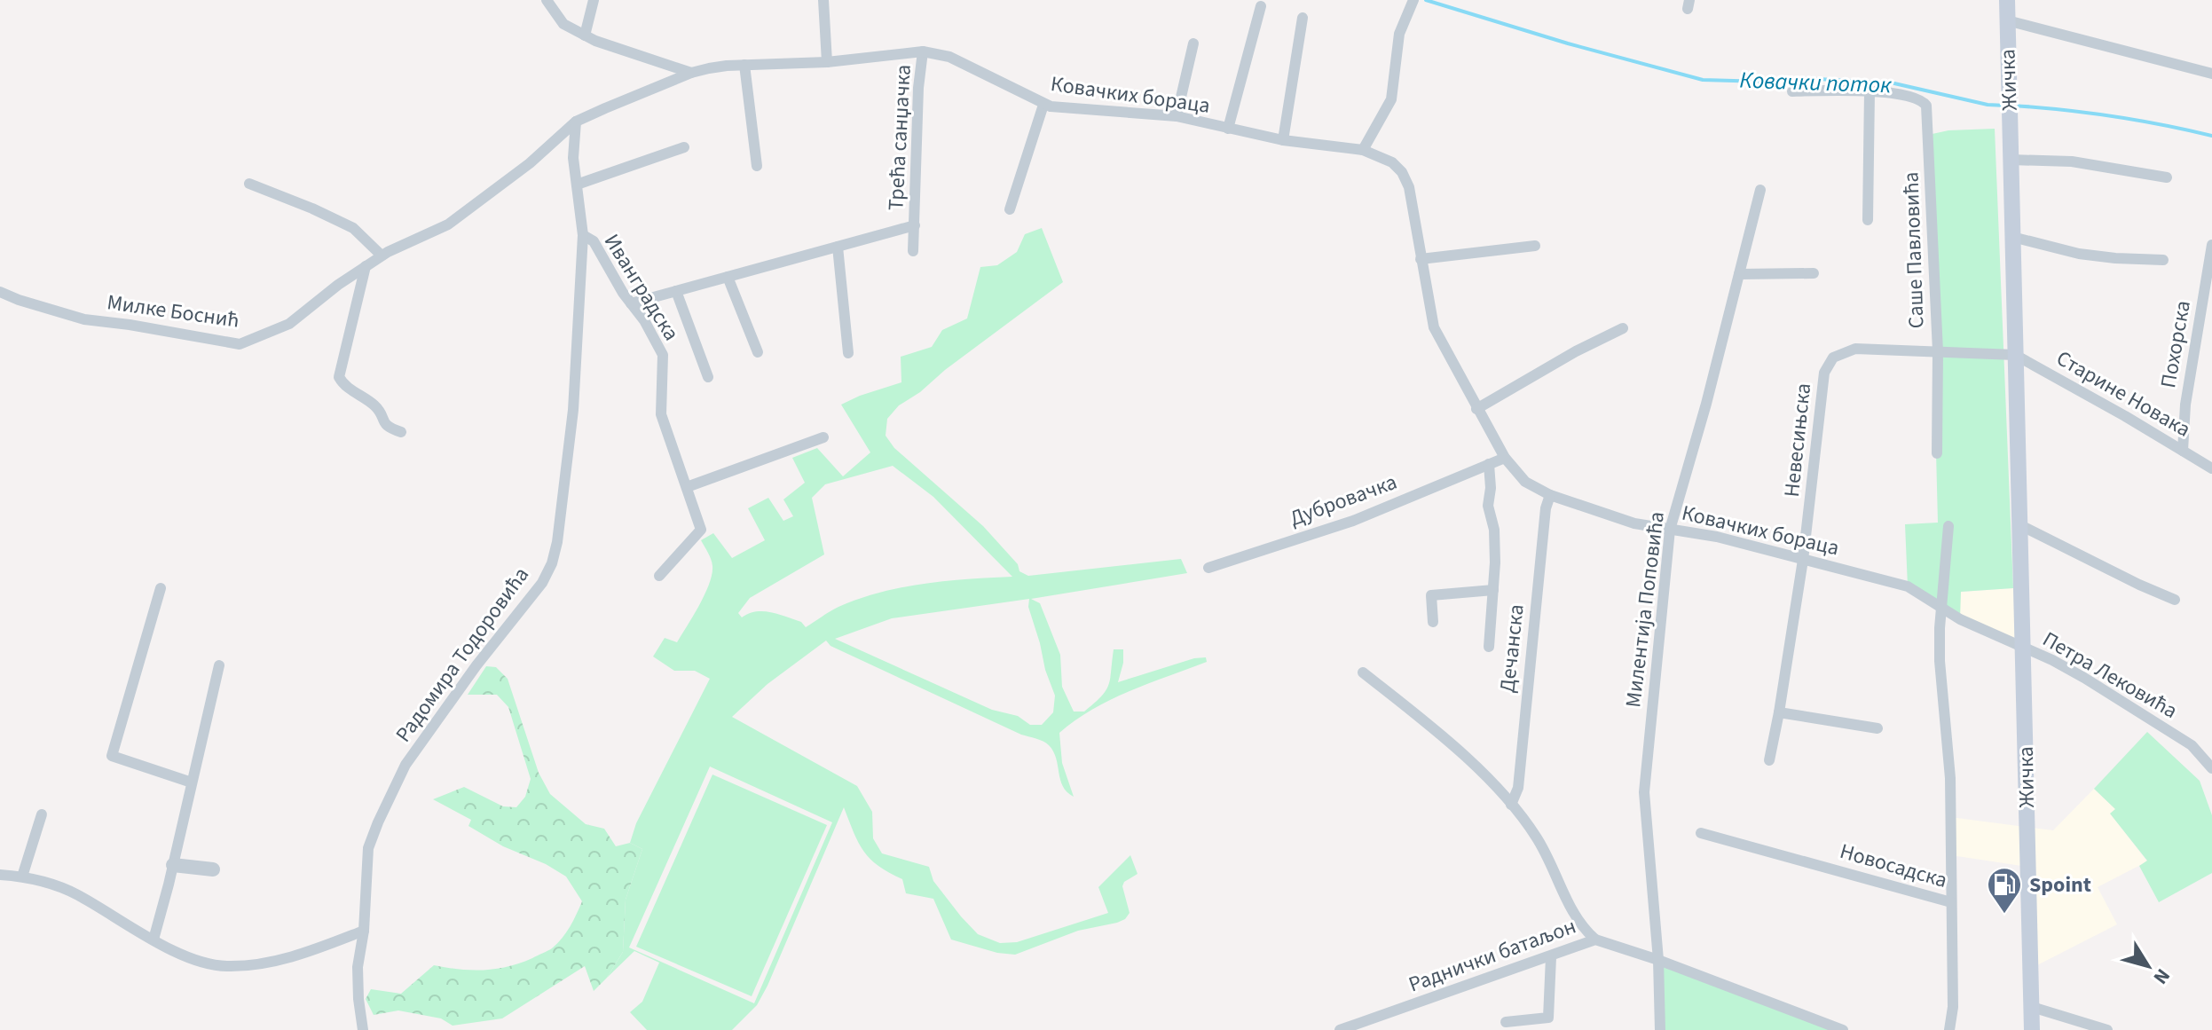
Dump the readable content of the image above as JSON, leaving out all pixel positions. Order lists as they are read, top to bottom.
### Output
{
  "streets": {
    "main road": ["Жичка"],
    "street": [
      "Ковачких бораца",
      "Трећа санџачка",
      "Саше Павловића",
      "Иванградска",
      "Милке Боснић",
      "Похорска",
      "Старине Новака",
      "Невесињска",
      "Дубровачка",
      "Милентија Поповића",
      "Дечанска",
      "Радомира Тодоровића",
      "Петра Лековића",
      "Новосадска",
      "Раднички батаљон"
    ]
  },
  "crossings": [
    ["Жичка", "Ковачких бораца"],
    ["Жичка", "Старине Новака"],
    ["Жичка", "Невесињска"],
    ["Жичка", "Петра Лековића"],
    ["Ковачких бораца", "Трећа санџачка"],
    ["Ковачких бораца", "Милке Боснић"],
    ["Ковачких бораца", "Невесињска"],
    ["Ковачких бораца", "Дубровачка"],
    ["Ковачких бораца", "Милентија Поповића"],
    ["Ковачких бораца", "Дечанска"],
    ["Ковачких бораца", "Радомира Тодоровића"],
    ["Ковачких бораца", "Петра Лековића"],
    ["Трећа санџачка", "Иванградска"],
    ["Саше Павловића", "Невесињска"],
    ["Иванградска", "Радомира Тодоровића"],
    ["Милке Боснић", "Радомира Тодоровића"],
    ["Похорска", "Старине Новака"],
    ["Старине Новака", "Невесињска"],
    ["Милентија Поповића", "Раднички батаљон"]
  ],
  "water": ["Ковачки поток"],
  "places": {
    "fuel station": ["Spoint"]
  },
  "north": "bottom right"
}
